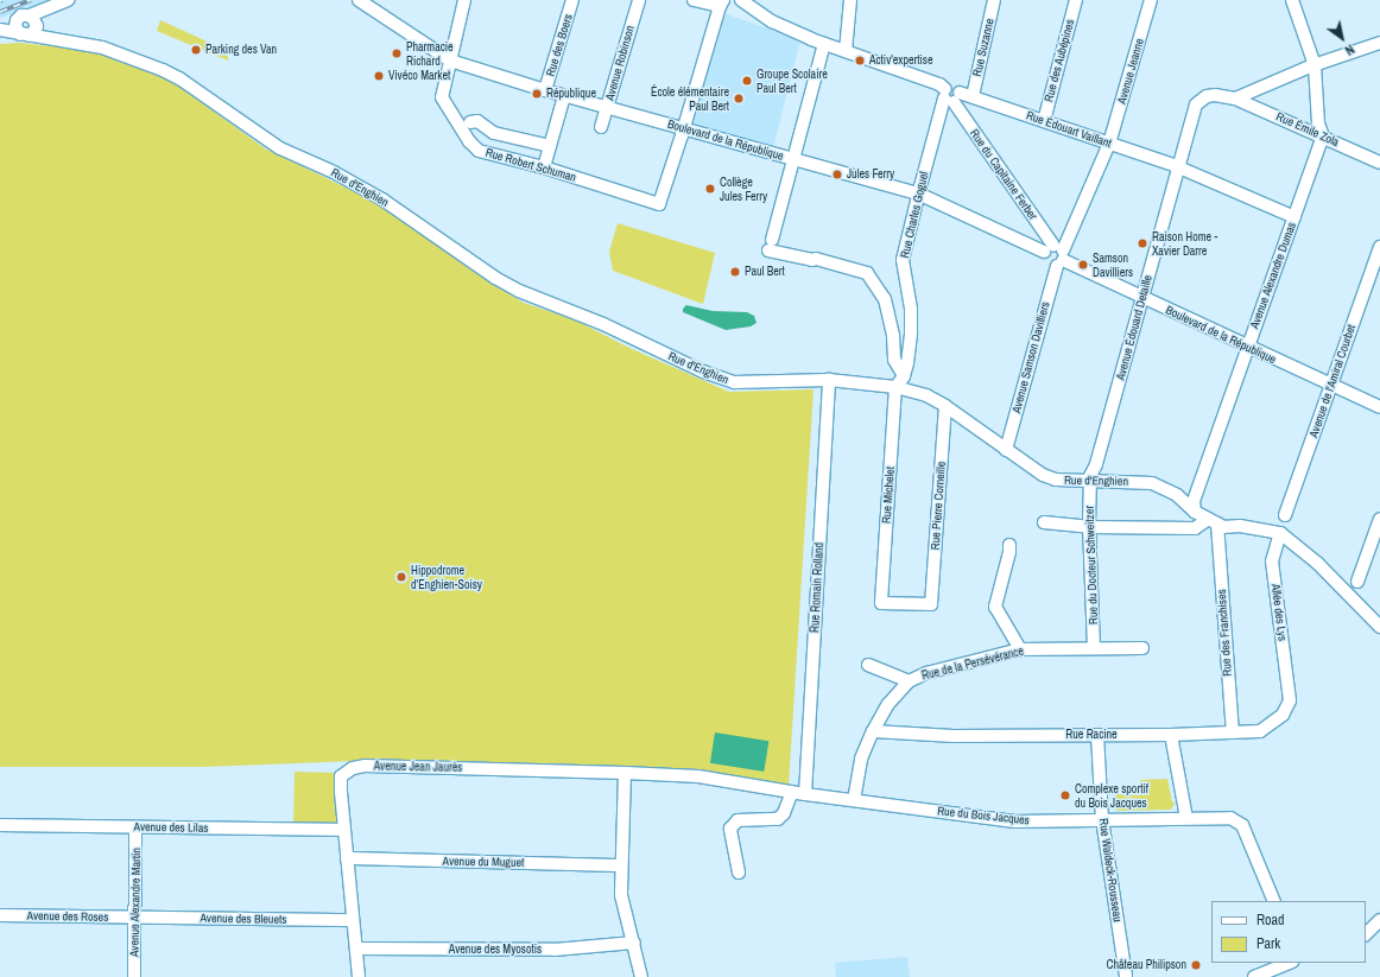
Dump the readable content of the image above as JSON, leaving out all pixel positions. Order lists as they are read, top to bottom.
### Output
{
  "streets": {
    "street": [
      "Rue des Boers",
      "Rue Suzanne",
      "Rue des Aubépines",
      "Avenue Robinson",
      "Avenue Jeanne",
      "Rue Édouart Vaillant",
      "Rue Émile Zola",
      "Boulevard de la République",
      "Rue Robert Schuman",
      "Rue du Capitaine Ferber",
      "Rue d'Enghien",
      "Rue Charles Goguel",
      "Avenue Alexandre Dumas",
      "Avenue Édouard Detaille",
      "Avenue Samson Davilliers",
      "Avenue de l'Amiral Courbet",
      "Rue Michelet",
      "Rue Pierre Corneille",
      "Rue du Docteur Schweitzer",
      "Rue Romain Rolland",
      "Allée des Lys",
      "Rue des Franchises",
      "Rue de la Persévérance",
      "Rue Racine",
      "Avenue Jean Jaurès",
      "Rue du Bois Jacques",
      "Avenue des Lilas",
      "Avenue du Muguet",
      "Rue Waldeck-Rousseau",
      "Avenue Alexandre Martin",
      "Avenue des Roses",
      "Avenue des Bleuets",
      "Avenue des Myosotis"
    ]
  },
  "crossings": [
    ["Rue des Boers", "Boulevard de la République"],
    ["Rue Suzanne", "Rue Édouart Vaillant"],
    ["Rue des Aubépines", "Rue Édouart Vaillant"],
    ["Avenue Robinson", "Boulevard de la République"],
    ["Avenue Jeanne", "Rue Édouart Vaillant"],
    ["Avenue Jeanne", "Avenue Samson Davilliers"],
    ["Rue Édouart Vaillant", "Rue du Capitaine Ferber"],
    ["Rue Édouart Vaillant", "Rue Charles Goguel"],
    ["Rue Édouart Vaillant", "Avenue Alexandre Dumas"],
    ["Rue Édouart Vaillant", "Avenue Édouard Detaille"],
    ["Rue Édouart Vaillant", "Avenue Samson Davilliers"],
    ["Rue Émile Zola", "Avenue Alexandre Dumas"],
    ["Rue Émile Zola", "Avenue Édouard Detaille"],
    ["Boulevard de la République", "Rue Robert Schuman"],
    ["Boulevard de la République", "Rue du Capitaine Ferber"],
    ["Boulevard de la République", "Rue Charles Goguel"],
    ["Boulevard de la République", "Avenue Alexandre Dumas"],
    ["Boulevard de la République", "Avenue Édouard Detaille"],
    ["Boulevard de la République", "Avenue Samson Davilliers"],
    ["Boulevard de la République", "Avenue de l'Amiral Courbet"],
    ["Rue du Capitaine Ferber", "Rue Charles Goguel"],
    ["Rue du Capitaine Ferber", "Avenue Samson Davilliers"],
    ["Rue d'Enghien", "Rue Charles Goguel"],
    ["Rue d'Enghien", "Avenue Alexandre Dumas"],
    ["Rue d'Enghien", "Avenue Édouard Detaille"],
    ["Rue d'Enghien", "Avenue Samson Davilliers"],
    ["Rue d'Enghien", "Rue Michelet"],
    ["Rue d'Enghien", "Rue Pierre Corneille"],
    ["Rue d'Enghien", "Rue du Docteur Schweitzer"],
    ["Rue d'Enghien", "Rue Romain Rolland"],
    ["Rue d'Enghien", "Allée des Lys"],
    ["Rue d'Enghien", "Rue des Franchises"],
    ["Rue Charles Goguel", "Rue Michelet"],
    ["Avenue Édouard Detaille", "Rue du Docteur Schweitzer"],
    ["Rue Michelet", "Rue Pierre Corneille"],
    ["Rue du Docteur Schweitzer", "Rue de la Persévérance"],
    ["Rue Romain Rolland", "Rue du Bois Jacques"],
    ["Allée des Lys", "Rue Racine"],
    ["Rue des Franchises", "Rue Racine"],
    ["Rue de la Persévérance", "Rue Racine"],
    ["Rue de la Persévérance", "Rue du Bois Jacques"],
    ["Rue Racine", "Rue Waldeck-Rousseau"],
    ["Avenue Jean Jaurès", "Rue du Bois Jacques"],
    ["Avenue Jean Jaurès", "Avenue des Lilas"],
    ["Avenue Jean Jaurès", "Avenue du Muguet"],
    ["Avenue Jean Jaurès", "Avenue des Bleuets"],
    ["Avenue Jean Jaurès", "Avenue des Myosotis"],
    ["Rue du Bois Jacques", "Rue Waldeck-Rousseau"],
    ["Avenue des Lilas", "Avenue Alexandre Martin"],
    ["Avenue Alexandre Martin", "Avenue des Roses"],
    ["Avenue Alexandre Martin", "Avenue des Bleuets"],
    ["Avenue des Roses", "Avenue des Bleuets"]
  ],
  "places": [
    "Parking des Van",
    "Pharmacie Richard",
    "Activ'expertise",
    "Vivéco Market",
    "Groupe Scolaire Paul Bert",
    "République",
    "École élémentaire Paul Bert",
    "Jules Ferry",
    "Collège Jules Ferry",
    "Raison Home - Xavier Darre",
    "Samson Davilliers",
    "Paul Bert",
    "Hippodrome d'Enghien-Soisy",
    "Complexe sportif du Bois Jacques",
    "Château Philipson"
  ],
  "legend": ["Road", "Park"],
  "north": "bottom right"
}
